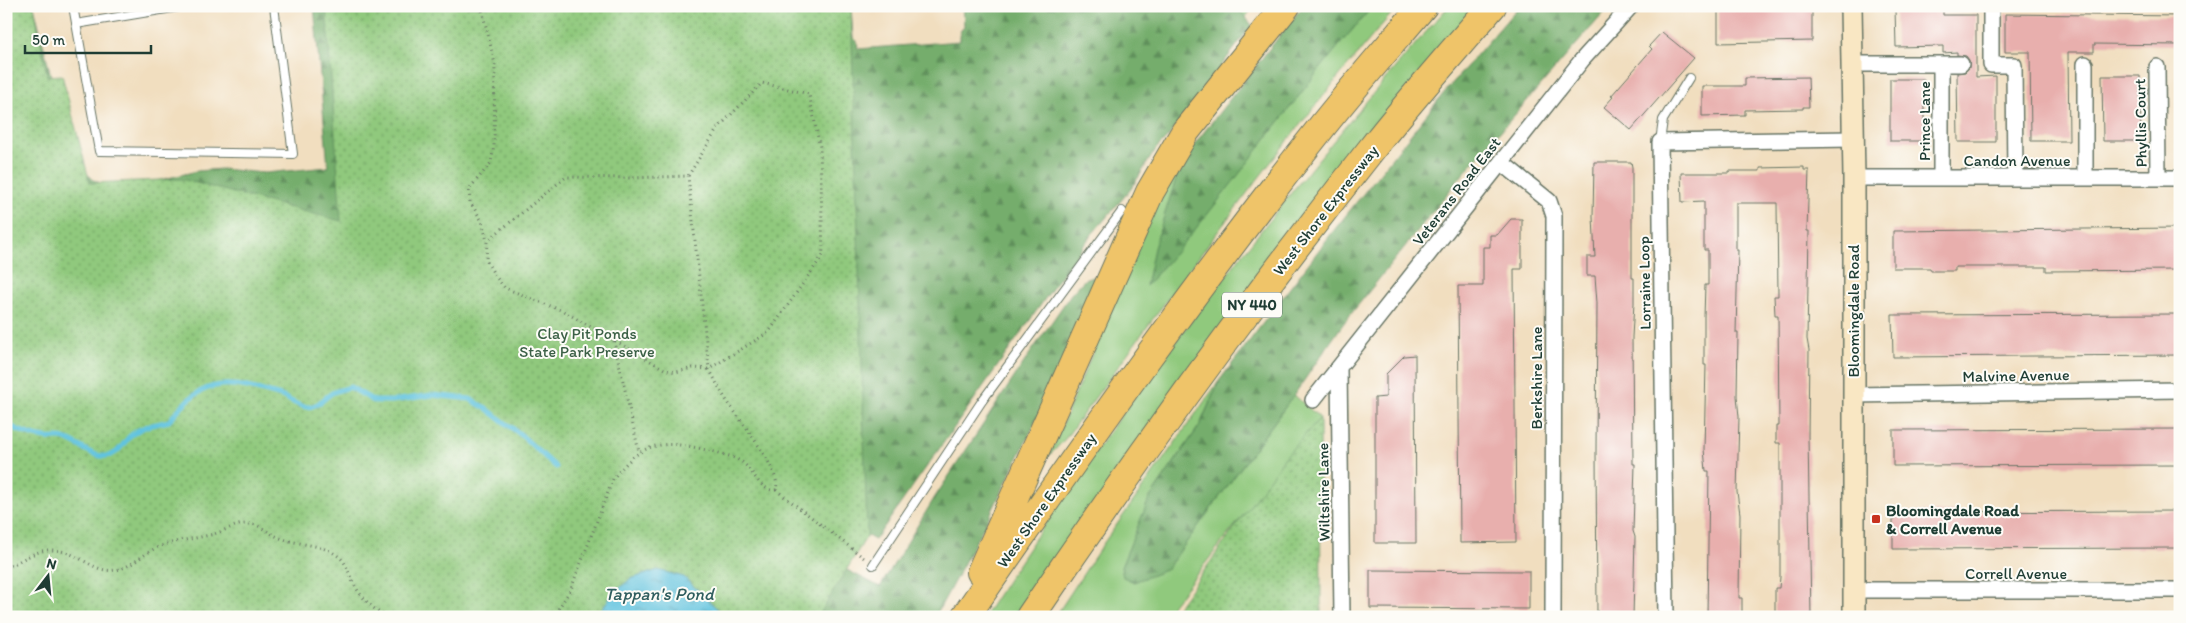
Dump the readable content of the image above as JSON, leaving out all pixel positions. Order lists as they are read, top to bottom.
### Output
{
  "streets": {
    "highway": ["West Shore Expressway", "NY 440"],
    "street": [
      "Prince Lane",
      "Phyllis Court",
      "Candon Avenue",
      "Veterans Road East",
      "Lorraine Loop",
      "Bloomingdale Road",
      "Malvine Avenue",
      "Berkshire Lane",
      "Wiltshire Lane",
      "Correll Avenue"
    ]
  },
  "crossings": [
    ["Prince Lane", "Candon Avenue"],
    ["Prince Lane", "Bloomingdale Road"],
    ["Phyllis Court", "Candon Avenue"],
    ["Candon Avenue", "Bloomingdale Road"],
    ["Veterans Road East", "Berkshire Lane"],
    ["Veterans Road East", "Wiltshire Lane"],
    ["Bloomingdale Road", "Malvine Avenue"],
    ["Bloomingdale Road", "Correll Avenue"]
  ],
  "water": ["Tappan's Pond"],
  "parks": ["Clay Pit Ponds State Park Preserve"],
  "places": {
    "transit": ["Bloomingdale Road & Correll Avenue"]
  },
  "scale_bar": "50 m",
  "north": "top"
}
